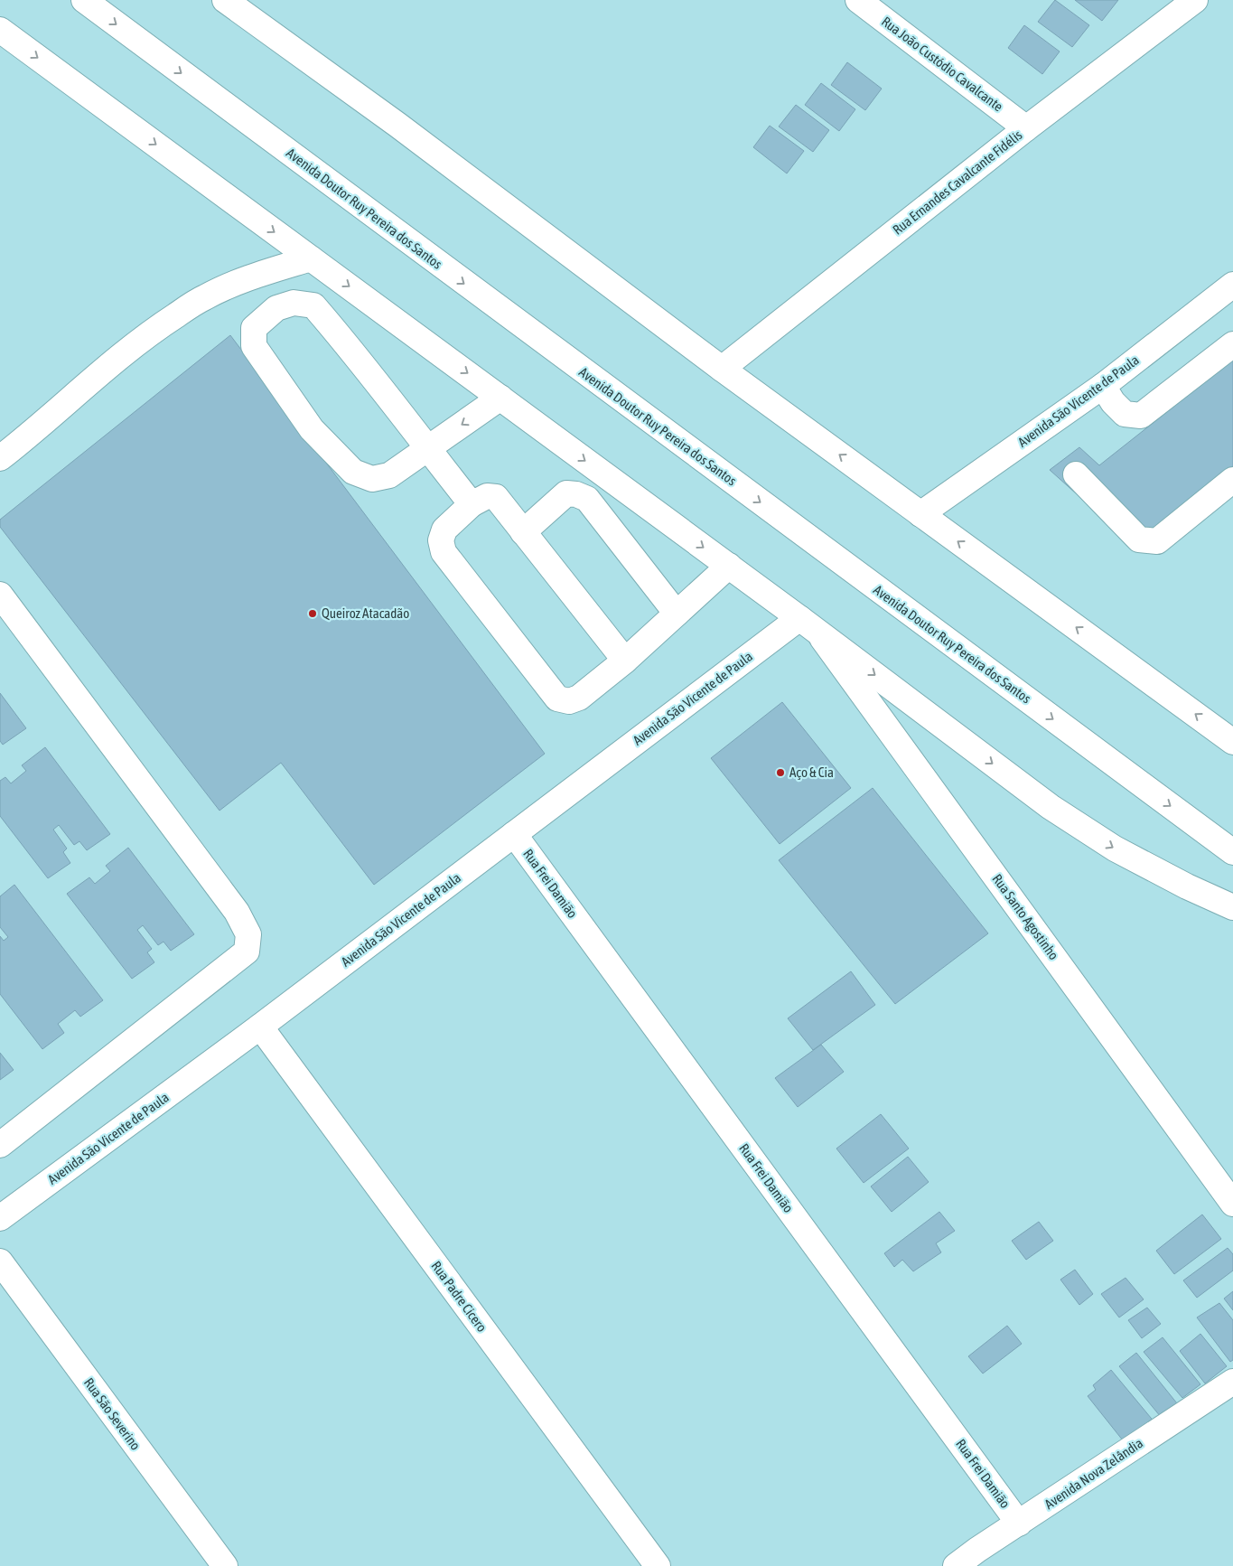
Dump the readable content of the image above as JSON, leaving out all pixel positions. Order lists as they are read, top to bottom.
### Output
{
  "streets": {
    "main road": [
      "Rua João Custódio Cavalcante",
      "Rua Ernandes Cavalcante Fidélis",
      "Avenida Doutor Ruy Pereira dos Santos",
      "Avenida São Vicente de Paula",
      "Rua Frei Damião",
      "Rua Santo Agostinho",
      "Rua Padre Cícero",
      "Rua São Severino",
      "Avenida Nova Zelândia"
    ]
  },
  "crossings": [
    ["Rua João Custódio Cavalcante", "Rua Ernandes Cavalcante Fidélis"],
    ["Avenida São Vicente de Paula", "Rua Frei Damião"],
    ["Avenida São Vicente de Paula", "Rua Santo Agostinho"],
    ["Avenida São Vicente de Paula", "Rua Padre Cícero"],
    ["Rua Frei Damião", "Avenida Nova Zelândia"]
  ],
  "places": ["Queiroz Atacadão", "Aço & Cia"]
}
